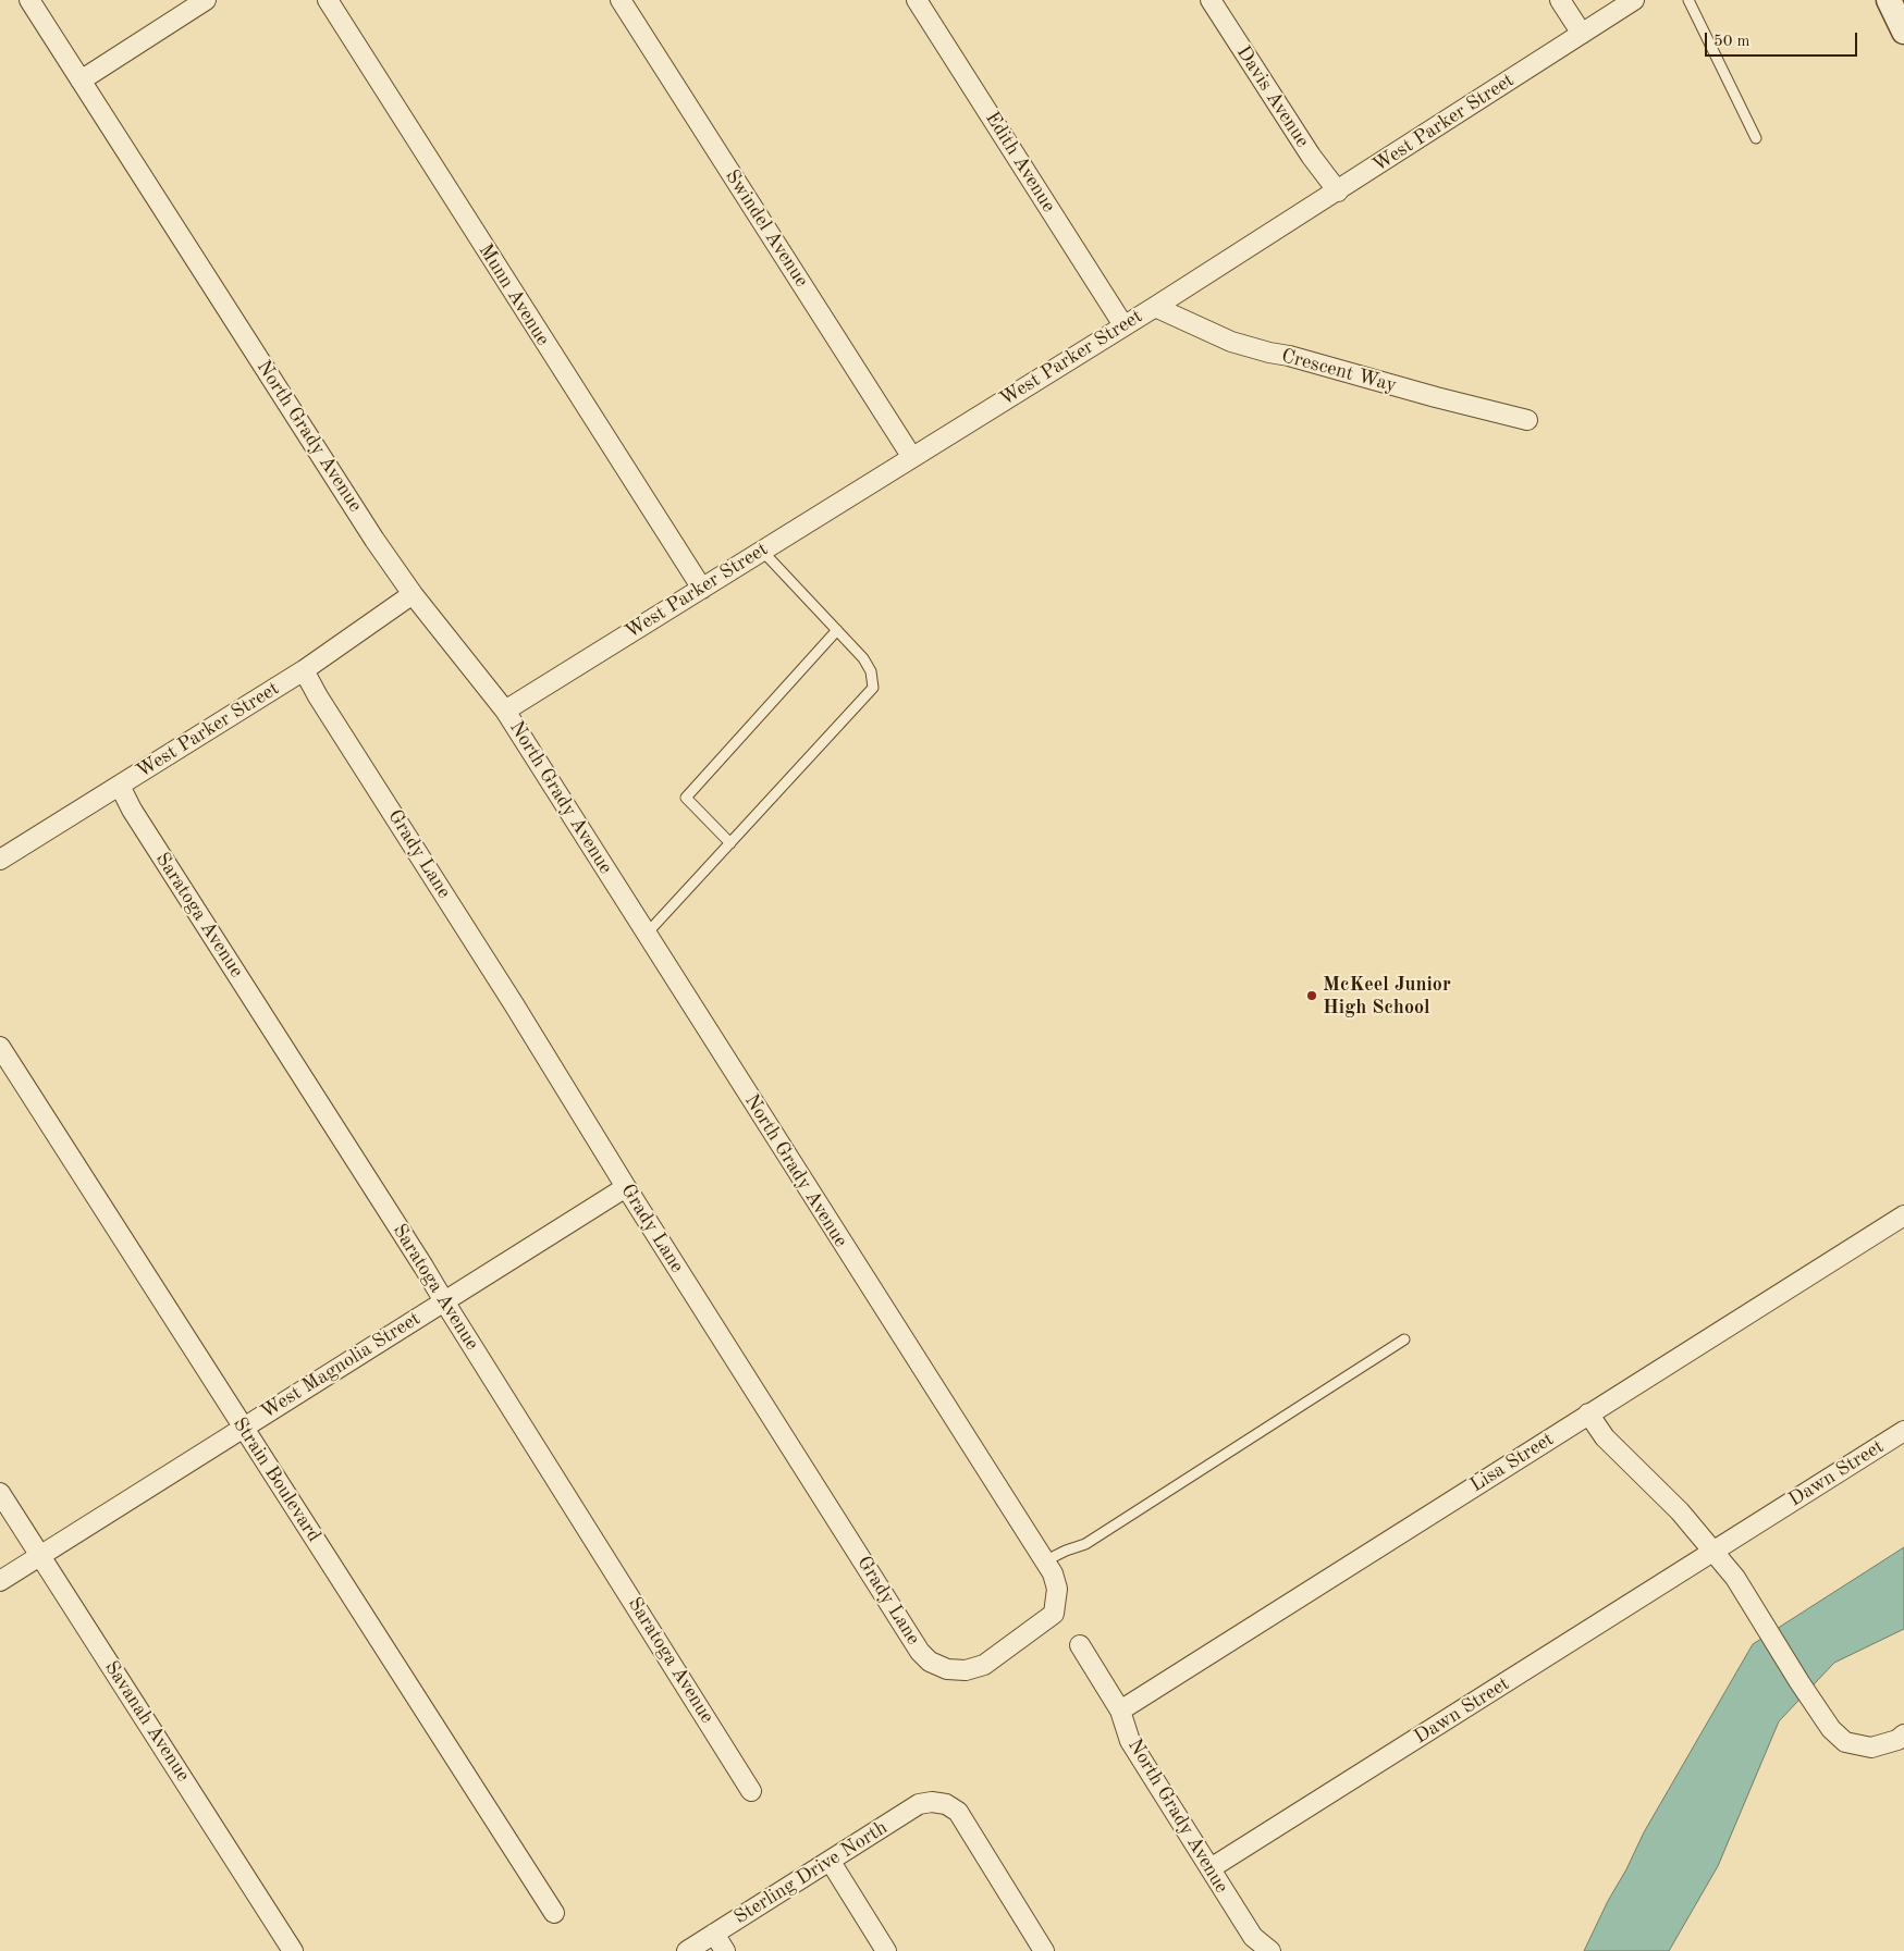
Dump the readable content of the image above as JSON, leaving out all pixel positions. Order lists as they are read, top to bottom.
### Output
{
  "streets": {
    "street": [
      "Davis Avenue",
      "West Parker Street",
      "Edith Avenue",
      "Swindel Avenue",
      "Munn Avenue",
      "Crescent Way",
      "North Grady Avenue",
      "Grady Lane",
      "Saratoga Avenue",
      "West Magnolia Street",
      "Lisa Street",
      "Dawn Street",
      "Strain Boulevard",
      "Savanah Avenue",
      "Sterling Drive North"
    ]
  },
  "crossings": [
    ["Davis Avenue", "West Parker Street"],
    ["West Parker Street", "Edith Avenue"],
    ["West Parker Street", "Swindel Avenue"],
    ["West Parker Street", "Munn Avenue"],
    ["West Parker Street", "Crescent Way"],
    ["West Parker Street", "North Grady Avenue"],
    ["West Parker Street", "Grady Lane"],
    ["West Parker Street", "Saratoga Avenue"],
    ["North Grady Avenue", "Grady Lane"],
    ["North Grady Avenue", "Lisa Street"],
    ["North Grady Avenue", "Dawn Street"],
    ["Grady Lane", "West Magnolia Street"],
    ["Saratoga Avenue", "West Magnolia Street"],
    ["West Magnolia Street", "Strain Boulevard"],
    ["West Magnolia Street", "Savanah Avenue"]
  ],
  "places": ["McKeel Junior High School"],
  "scale_bar": "50 m"
}
